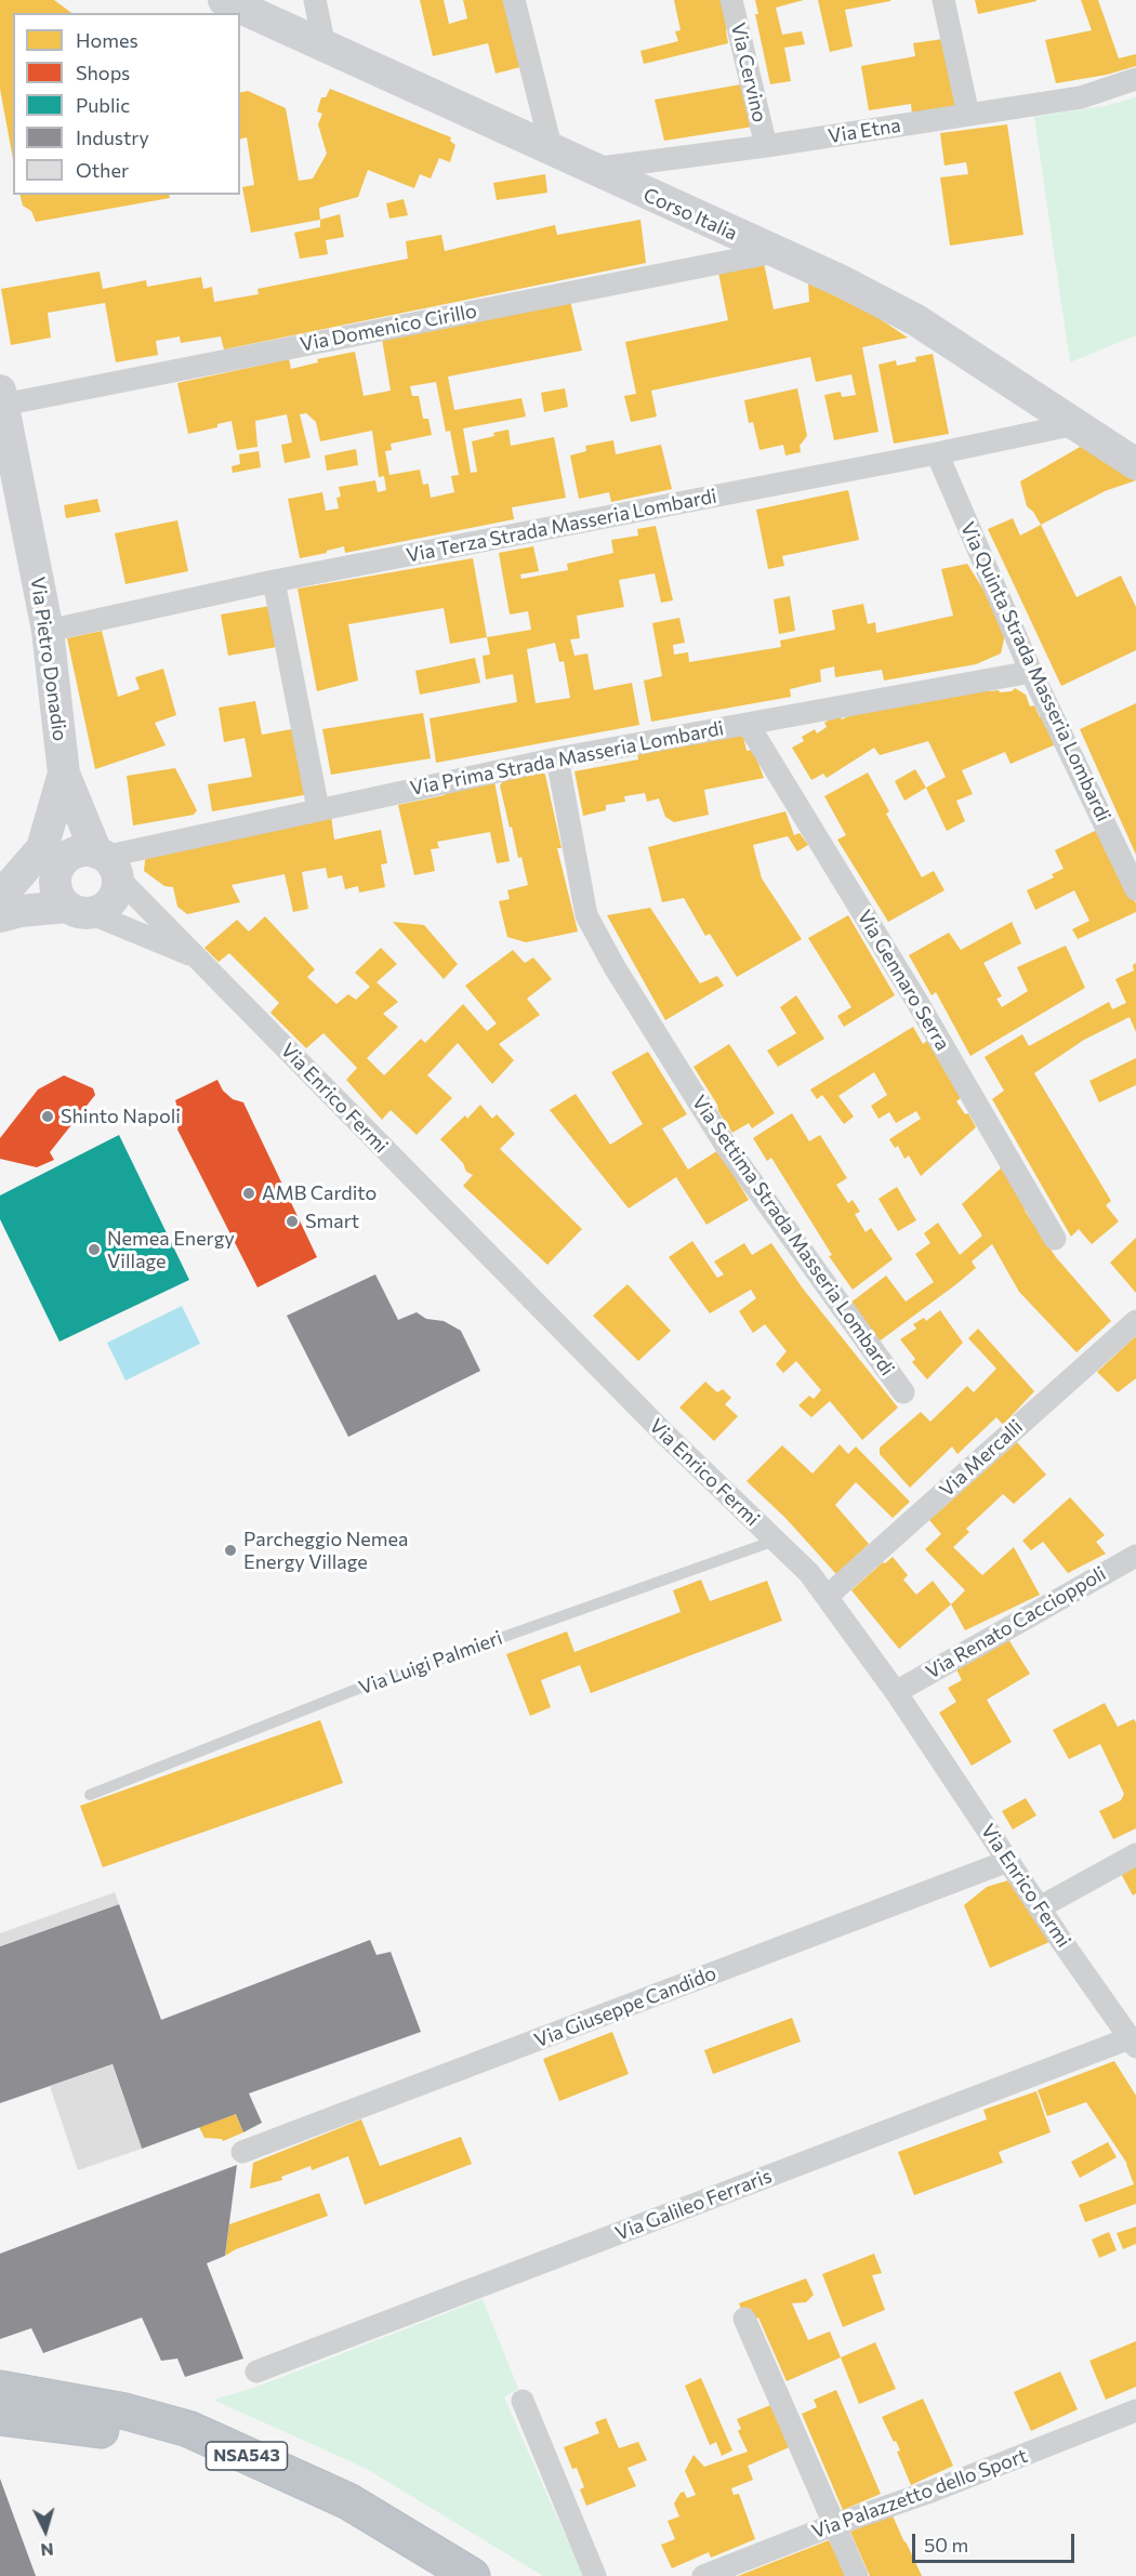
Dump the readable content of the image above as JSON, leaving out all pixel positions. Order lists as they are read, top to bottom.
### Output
{
  "streets": {
    "highway": ["NSA543"],
    "street": [
      "Via Cervino",
      "Via Etna",
      "Corso Italia",
      "Via Domenico Cirillo",
      "Via Terza Strada Masseria Lombardi",
      "Via Pietro Donadio",
      "Via Quinta Strada Masseria Lombardi",
      "Via Prima Strada Masseria Lombardi",
      "Via Gennaro Serra",
      "Via Enrico Fermi",
      "Via Settima Strada Masseria Lombardi",
      "Via Mercalli",
      "Via Renato Caccioppoli",
      "Via Giuseppe Candido",
      "Via Galileo Ferraris",
      "Via Palazzetto dello Sport"
    ],
    "lane": ["Via Luigi Palmieri"]
  },
  "crossings": [
    ["Via Cervino", "Via Etna"],
    ["Via Etna", "Corso Italia"],
    ["Corso Italia", "Via Domenico Cirillo"],
    ["Corso Italia", "Via Terza Strada Masseria Lombardi"],
    ["Via Domenico Cirillo", "Via Pietro Donadio"],
    ["Via Terza Strada Masseria Lombardi", "Via Pietro Donadio"],
    ["Via Terza Strada Masseria Lombardi", "Via Quinta Strada Masseria Lombardi"],
    ["Via Pietro Donadio", "Via Prima Strada Masseria Lombardi"],
    ["Via Pietro Donadio", "Via Enrico Fermi"],
    ["Via Quinta Strada Masseria Lombardi", "Via Prima Strada Masseria Lombardi"],
    ["Via Prima Strada Masseria Lombardi", "Via Gennaro Serra"],
    ["Via Prima Strada Masseria Lombardi", "Via Enrico Fermi"],
    ["Via Prima Strada Masseria Lombardi", "Via Settima Strada Masseria Lombardi"],
    ["Via Enrico Fermi", "Via Mercalli"],
    ["Via Enrico Fermi", "Via Renato Caccioppoli"],
    ["Via Enrico Fermi", "Via Luigi Palmieri"],
    ["Via Enrico Fermi", "Via Giuseppe Candido"],
    ["Via Enrico Fermi", "Via Galileo Ferraris"]
  ],
  "places": [
    "Shinto Napoli",
    "AMB Cardito",
    "Smart",
    "Nemea Energy Village",
    "Parcheggio Nemea Energy Village"
  ],
  "legend": [
    "Homes",
    "Shops",
    "Public",
    "Industry",
    "Other"
  ],
  "scale_bar": "50 m",
  "north": "bottom"
}
